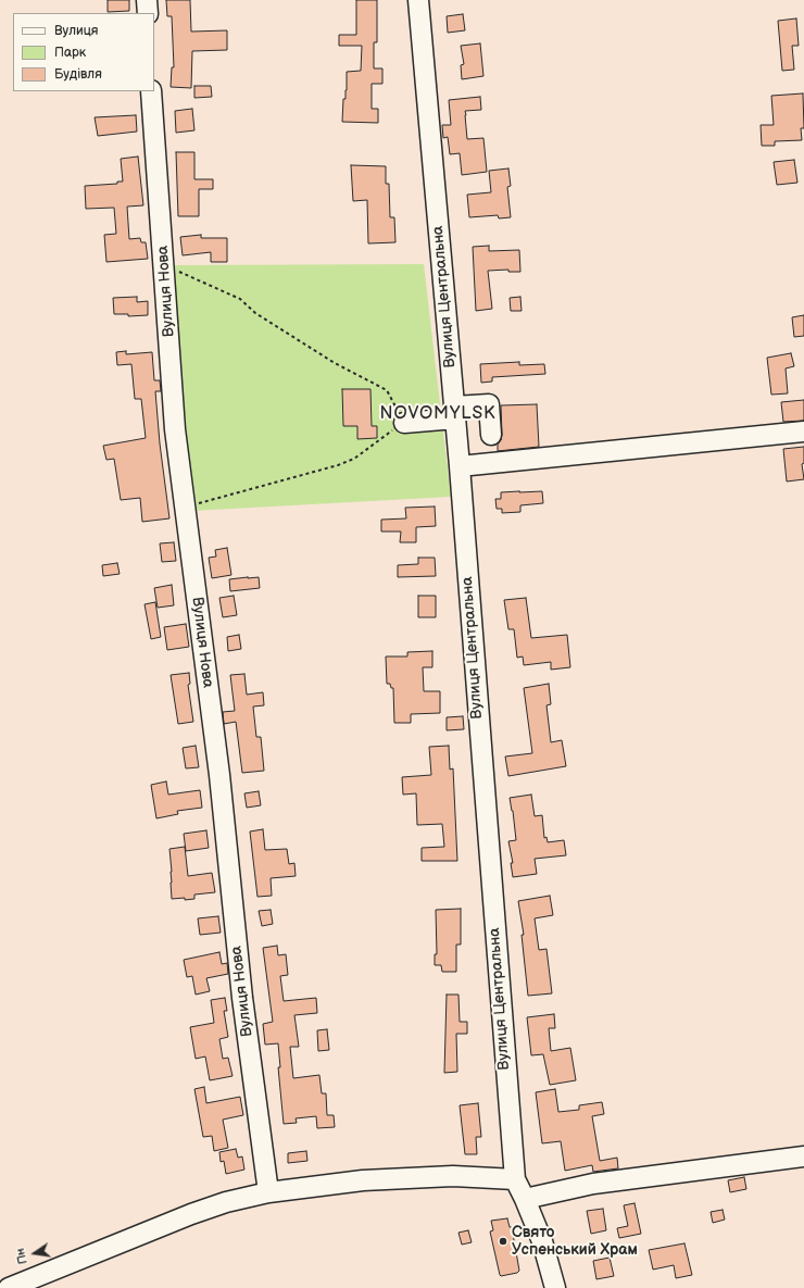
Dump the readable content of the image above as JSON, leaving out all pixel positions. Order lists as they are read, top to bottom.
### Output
{
  "streets": {
    "street": ["Вулиця Нова", "Вулиця Центральна"]
  },
  "districts": ["NOVOMYLSK"],
  "places": ["Свято Успенський Храм"],
  "legend": ["Вулиця", "Парк", "Будівля"],
  "north": "left"
}
